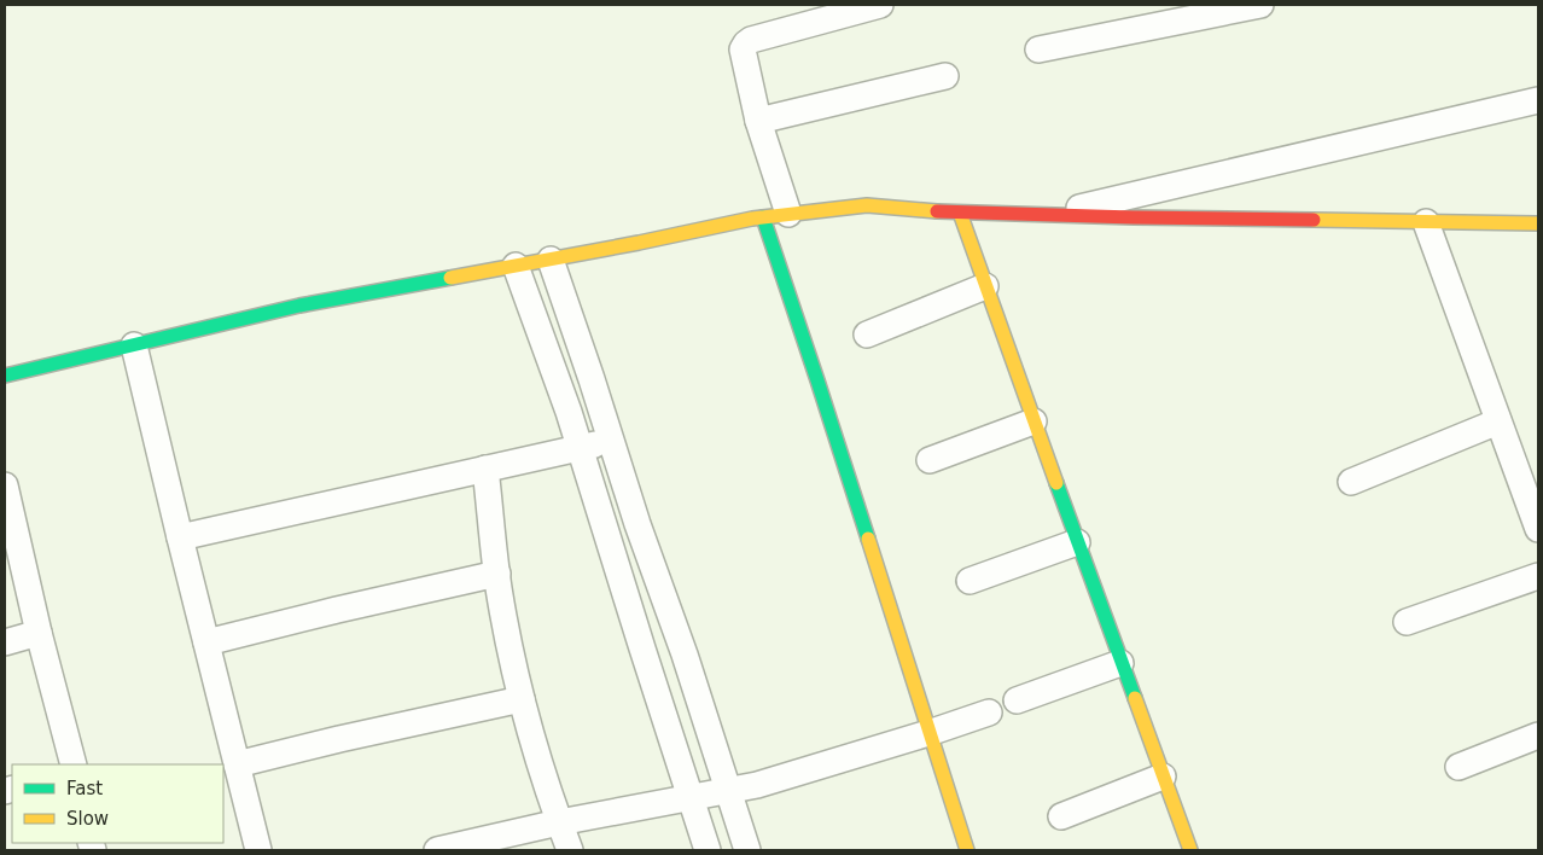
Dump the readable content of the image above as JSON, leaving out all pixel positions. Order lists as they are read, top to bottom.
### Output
{
  "legend": ["Fast", "Slow"]
}
